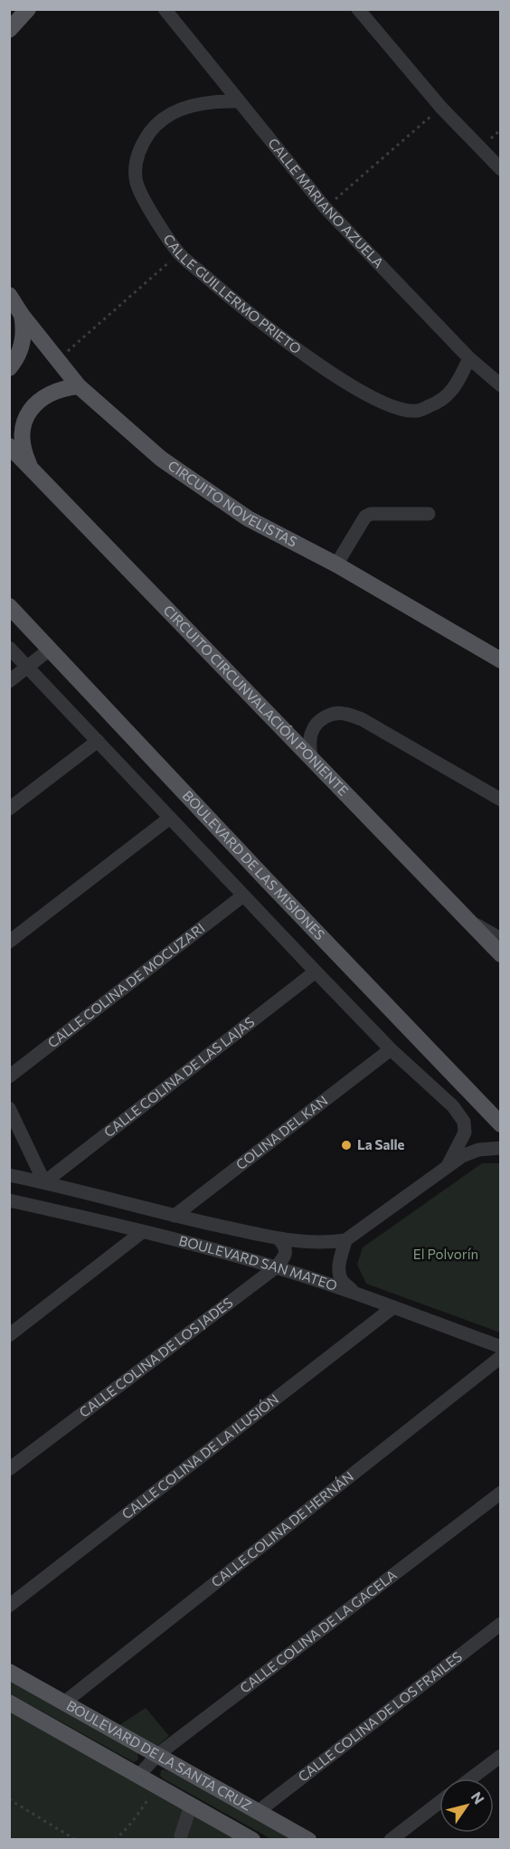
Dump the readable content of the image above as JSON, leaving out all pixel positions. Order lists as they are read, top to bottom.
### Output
{
  "streets": {
    "main road": [
      "CIRCUITO NOVELISTAS",
      "CIRCUITO CIRCUNVALACIÓN PONIENTE",
      "BOULEVARD DE LAS MISIONES",
      "BOULEVARD DE LA SANTA CRUZ"
    ],
    "street": [
      "CALLE MARIANO AZUELA",
      "CALLE GUILLERMO PRIETO",
      "CALLE COLINA DE MOCUZARI",
      "CALLE COLINA DE LAS LAJAS",
      "COLINA DEL KAN",
      "BOULEVARD SAN MATEO",
      "CALLE COLINA DE LOS JADES",
      "CALLE COLINA DE LA ILUSIÓN",
      "CALLE COLINA DE HERNÁN",
      "CALLE COLINA DE LA GACELA",
      "CALLE COLINA DE LOS FRAILES"
    ]
  },
  "crossings": [
    ["CALLE MARIANO AZUELA", "CALLE GUILLERMO PRIETO"],
    ["BOULEVARD DE LAS MISIONES", "CALLE COLINA DE MOCUZARI"],
    ["BOULEVARD DE LAS MISIONES", "CALLE COLINA DE LAS LAJAS"],
    ["BOULEVARD DE LAS MISIONES", "COLINA DEL KAN"],
    ["CALLE COLINA DE LAS LAJAS", "BOULEVARD SAN MATEO"],
    ["COLINA DEL KAN", "BOULEVARD SAN MATEO"],
    ["BOULEVARD SAN MATEO", "CALLE COLINA DE LOS JADES"],
    ["BOULEVARD SAN MATEO", "CALLE COLINA DE LA ILUSIÓN"],
    ["CALLE COLINA DE HERNÁN", "BOULEVARD DE LA SANTA CRUZ"],
    ["CALLE COLINA DE LA GACELA", "BOULEVARD DE LA SANTA CRUZ"],
    ["CALLE COLINA DE LOS FRAILES", "BOULEVARD DE LA SANTA CRUZ"]
  ],
  "parks": ["El Polvorín"],
  "places": ["La Salle"],
  "north": "top right"
}
